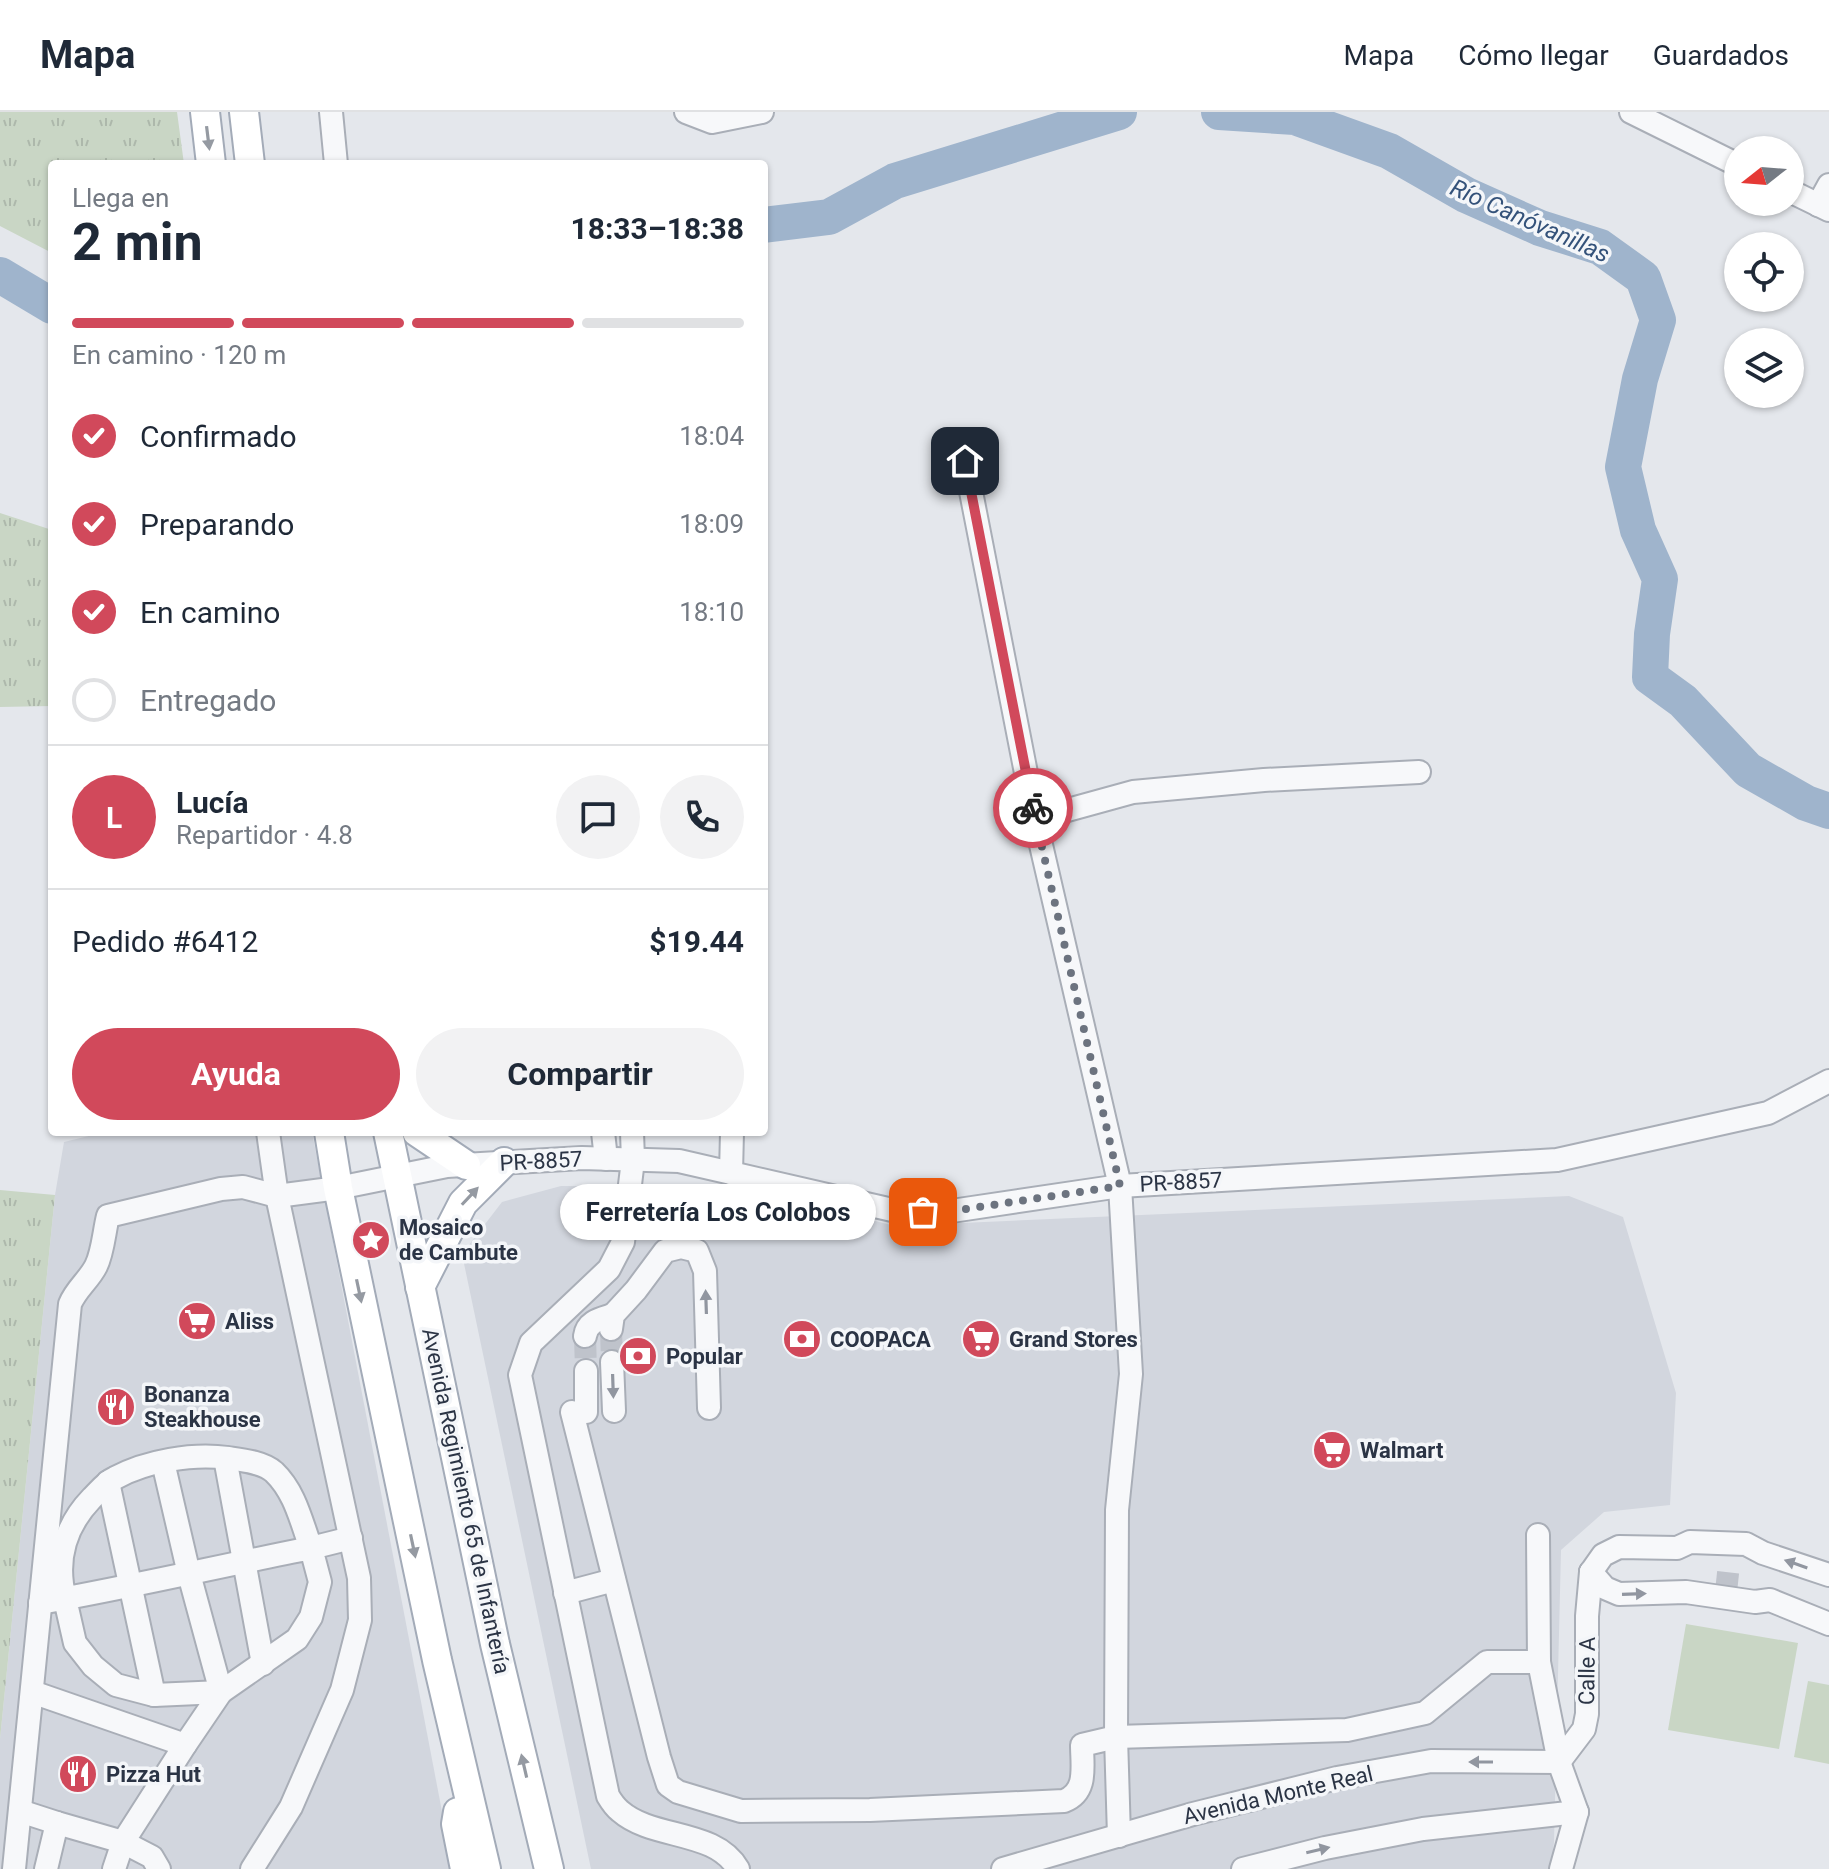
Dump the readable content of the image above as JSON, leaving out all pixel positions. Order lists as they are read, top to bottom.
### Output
{
  "streets": {
    "main road": ["Avenida Regimiento 65 de Infantería"],
    "street": ["PR-8857", "Calle A", "Avenida Monte Real"]
  },
  "crossings": [
    ["PR-8857", "Avenida Regimiento 65 de Infantería"],
    ["Calle A", "Avenida Monte Real"]
  ],
  "water": ["Río Canóvanillas"],
  "places": {
    "other": ["Ferretería Los Colobos"],
    "place": ["Mosaico de Cambute"],
    "supermarket": ["Aliss", "Grand Stores", "Walmart"],
    "bank": ["COOPACA", "Popular"],
    "restaurant": ["Bonanza Steakhouse", "Pizza Hut"]
  },
  "north": "left",
  "page": {
    "header": "Mapa",
    "nav": ["Mapa", "Cómo llegar", "Guardados"],
    "heading": ["2 min", "Llega en", "18:33–18:38"],
    "panel": [
      "Lucía",
      "Repartidor · 4.8",
      "Pedido #6412",
      "$19.44"
    ],
    "bar": "En camino · 120 m",
    "list": [
      ["Confirmado", "18:04"],
      ["Preparando", "18:09"],
      ["En camino", "18:10"],
      "Entregado"
    ],
    "round": "L",
    "buttons": ["Ayuda", "Compartir"],
    "bubble": "Ferretería Los Colobos"
  }
}
